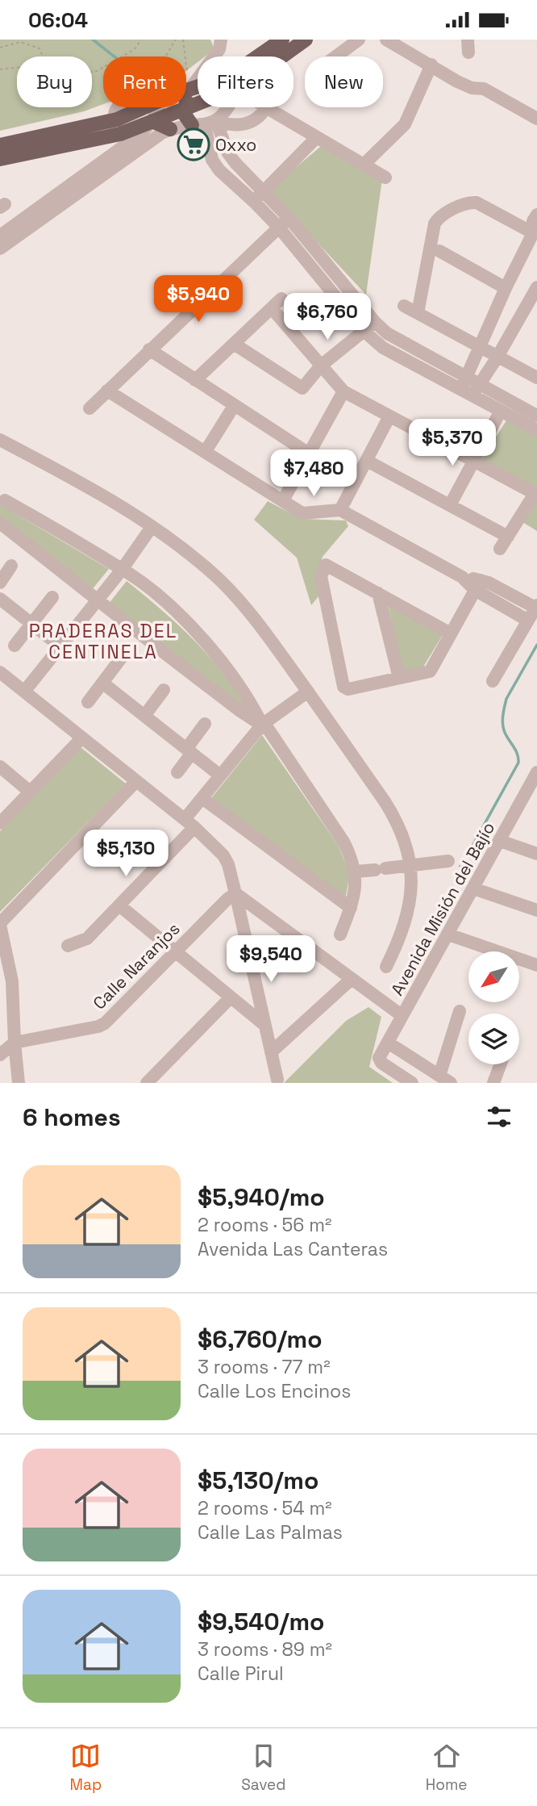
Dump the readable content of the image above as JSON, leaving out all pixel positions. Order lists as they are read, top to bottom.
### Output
{
  "streets": {
    "street": ["Avenida Misión del Bajío", "Calle Naranjos"]
  },
  "districts": ["PRADERAS DEL CENTINELA"],
  "places": {
    "supermarket": ["Oxxo"]
  },
  "north": "bottom left",
  "page": {
    "status": "06:04",
    "chip": [
      "Buy",
      "Rent",
      "Filters",
      "New"
    ],
    "price": [
      "$5,940",
      "$6,760",
      "$5,370",
      "$7,480",
      "$5,130",
      "$9,540"
    ],
    "heading": "6 homes",
    "list": [
      {
        "name": "$5,940/mo",
        "note": "2 rooms · 56 m² · Avenida Las Canteras"
      },
      {
        "name": "$6,760/mo",
        "note": "3 rooms · 77 m² · Calle Los Encinos"
      },
      {
        "name": "$5,130/mo",
        "note": "2 rooms · 54 m² · Calle Las Palmas"
      },
      {
        "name": "$9,540/mo",
        "note": "3 rooms · 89 m² · Calle Pirul"
      }
    ],
    "tabs": ["Map", "Saved", "Home"]
  }
}
